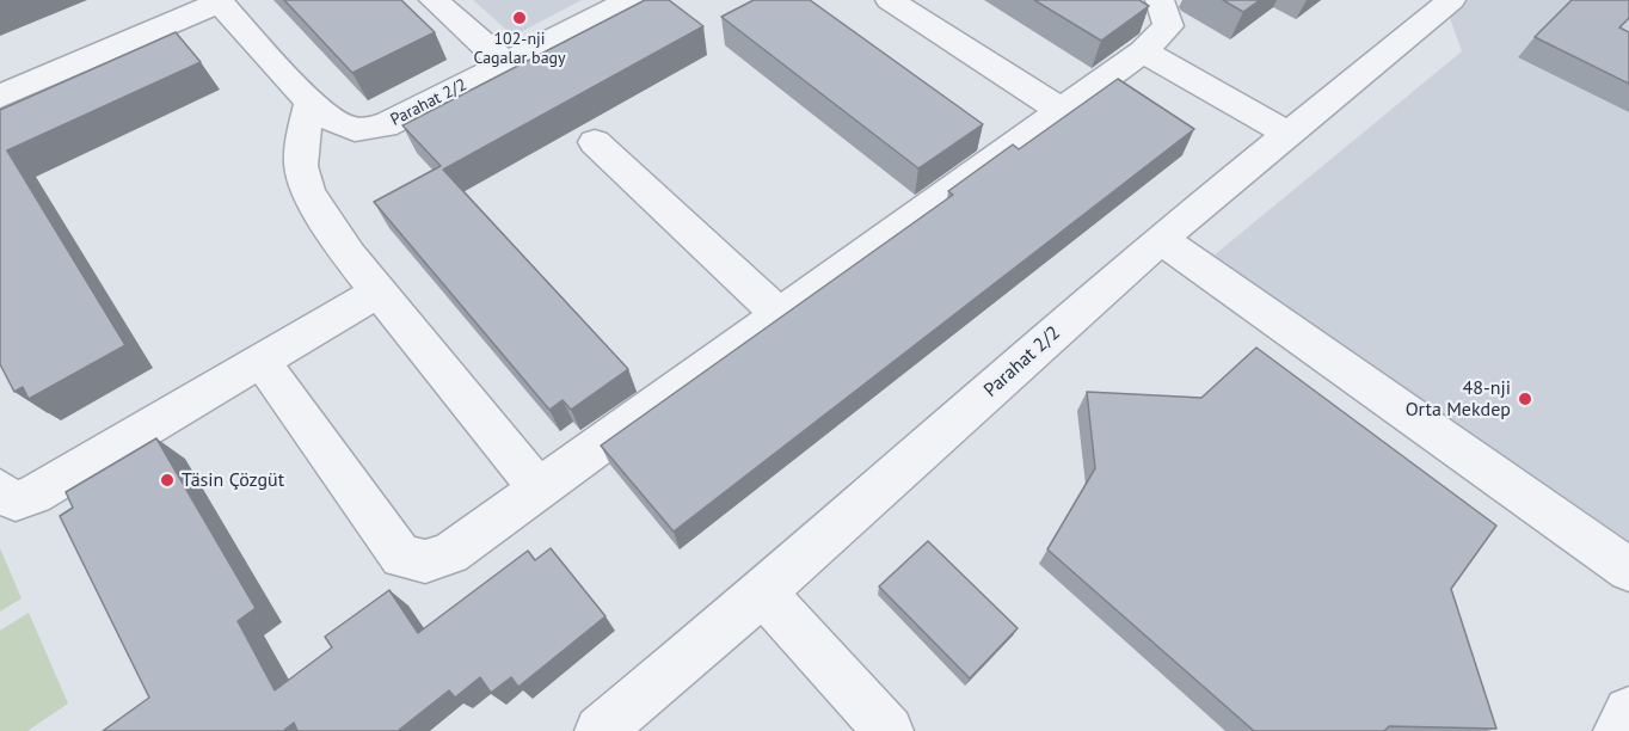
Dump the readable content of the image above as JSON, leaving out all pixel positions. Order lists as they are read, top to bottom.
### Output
{
  "streets": {
    "street": ["Parahat 2/2"]
  },
  "places": ["102-nji Cagalar bagy", "48-nji Orta Mekdep", "Täsin Çözgüt"]
}
